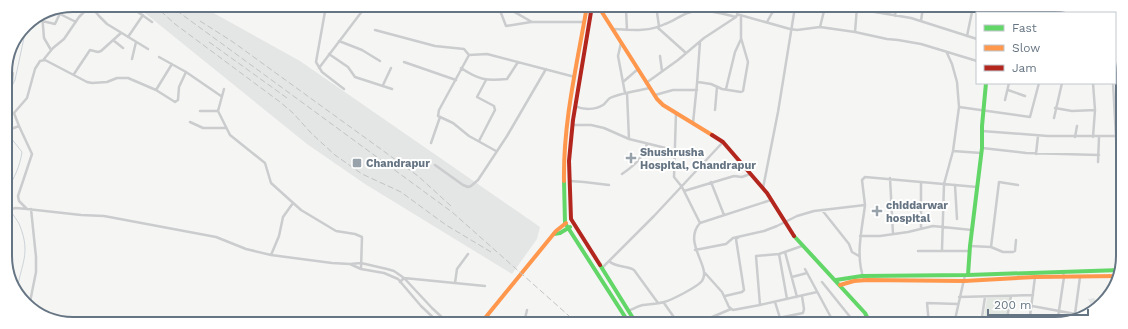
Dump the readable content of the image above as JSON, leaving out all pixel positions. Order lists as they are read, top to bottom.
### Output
{
  "places": {
    "health": ["Shushrusha Hospital, Chandrapur", "chiddarwar hospital"],
    "transit": ["Chandrapur"]
  },
  "legend": ["Fast", "Slow", "Jam"],
  "scale_bar": "200 m"
}
